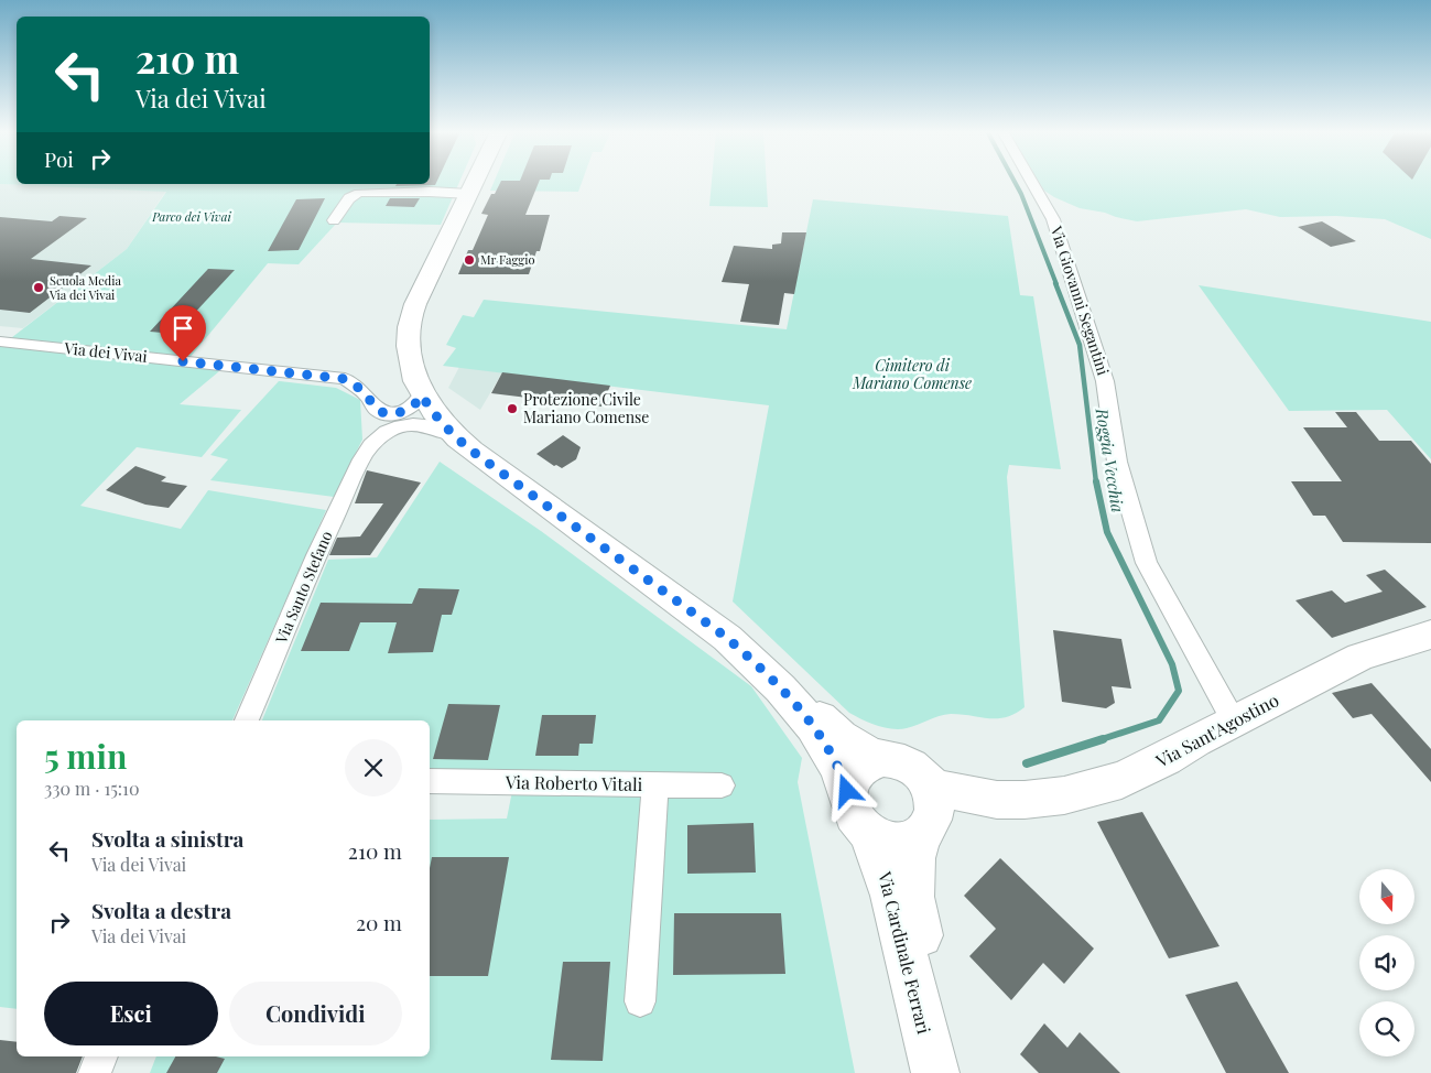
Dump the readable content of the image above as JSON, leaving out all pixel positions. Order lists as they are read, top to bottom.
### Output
{
  "streets": {
    "main road": ["Via Sant'Agostino", "Via Cardinale Ferrari"],
    "street": [
      "Via Giovanni Segantini",
      "Via dei Vivai",
      "Via Santo Stefano",
      "Via Roberto Vitali"
    ]
  },
  "crossings": [
    ["Via Giovanni Segantini", "Via Sant'Agostino"],
    ["Via dei Vivai", "Via Santo Stefano"]
  ],
  "water": ["Roggia Vecchia"],
  "parks": ["Parco dei Vivai", "Cimitero di Mariano Comense"],
  "places": ["Mr Faggio", "Scuola Media Via dei Vivai", "Protezione Civile Mariano Comense"],
  "north": "bottom",
  "page": {
    "turn": ["210 m", "Via dei Vivai"],
    "then": "Poi",
    "heading": ["5 min", "330 m · 15:10"],
    "list": [
      {
        "name": "Svolta a sinistra",
        "note": "Via dei Vivai",
        "value": "210 m"
      },
      {
        "name": "Svolta a destra",
        "note": "Via dei Vivai",
        "value": "20 m"
      }
    ],
    "buttons": ["Esci", "Condividi"]
  }
}
